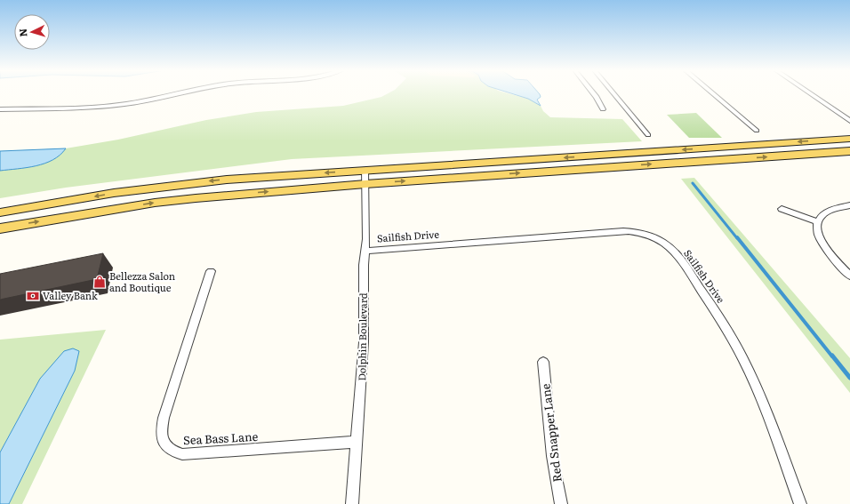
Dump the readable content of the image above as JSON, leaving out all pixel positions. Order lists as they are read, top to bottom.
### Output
{
  "streets": {
    "street": [
      "Sailfish Drive",
      "Dolphin Boulevard",
      "Red Snapper Lane",
      "Sea Bass Lane"
    ]
  },
  "crossings": [
    ["Sailfish Drive", "Dolphin Boulevard"],
    ["Dolphin Boulevard", "Sea Bass Lane"]
  ],
  "places": {
    "shop": ["Bellezza Salon and Boutique"],
    "bank": ["Valley Bank"]
  },
  "north": "left"
}
